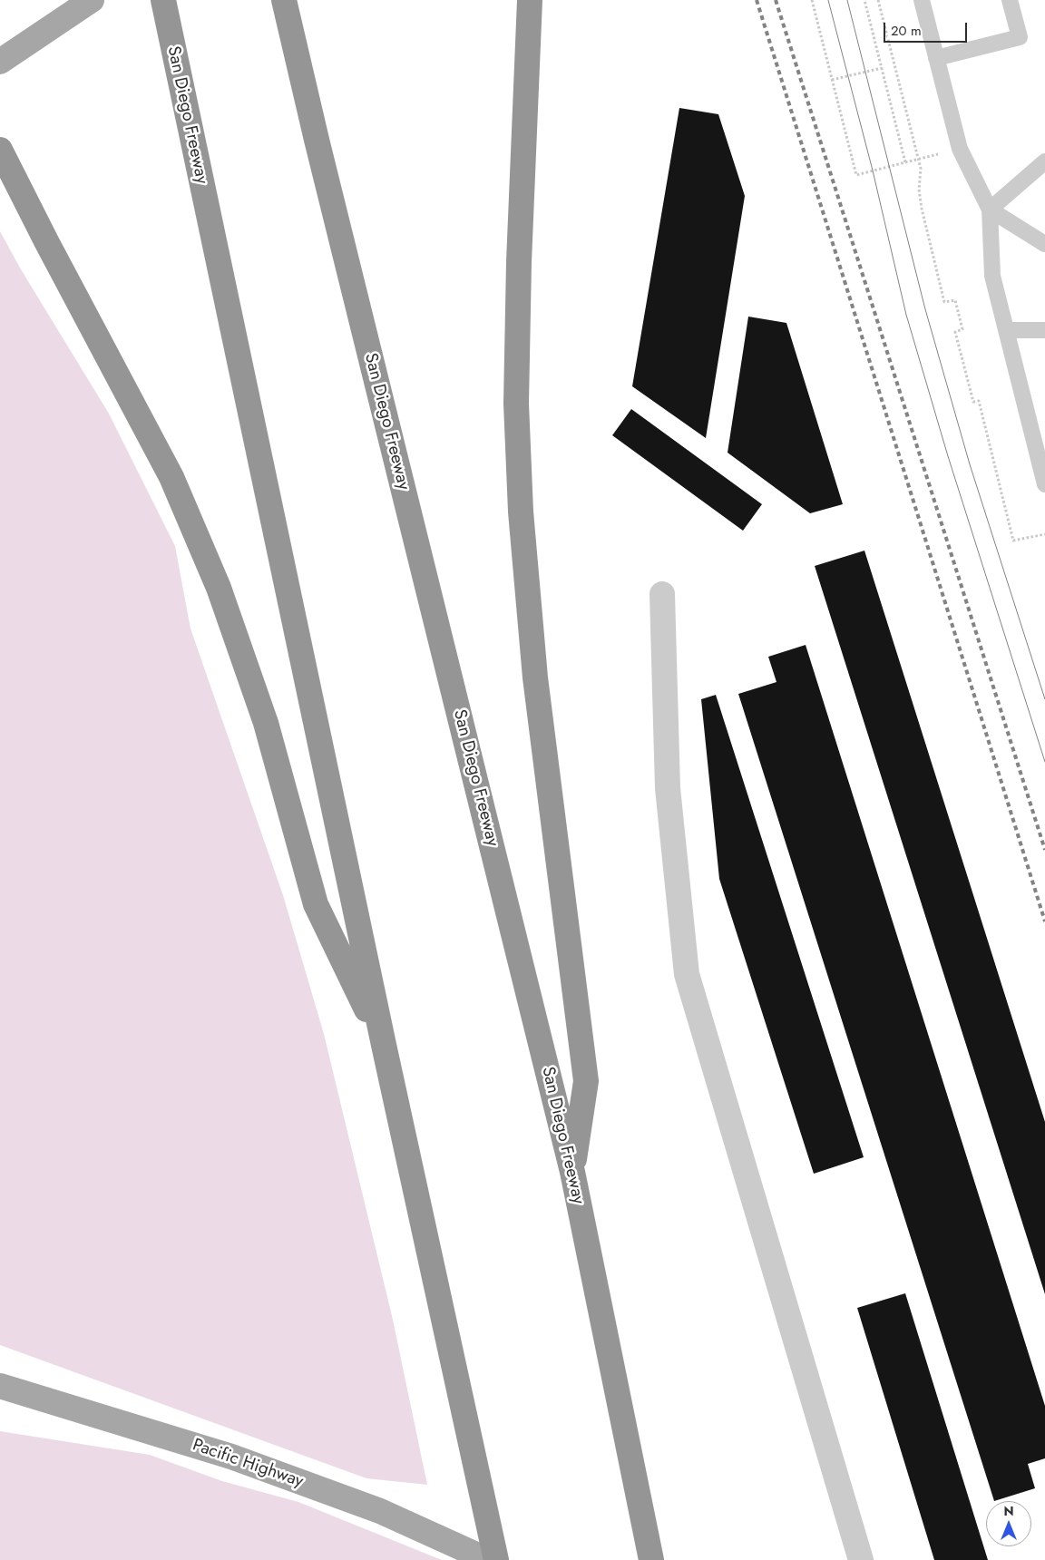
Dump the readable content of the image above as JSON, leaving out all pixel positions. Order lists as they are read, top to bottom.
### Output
{
  "streets": {
    "highway": ["San Diego Freeway"],
    "main road": ["Pacific Highway"]
  },
  "scale_bar": "20 m",
  "north": "top"
}
